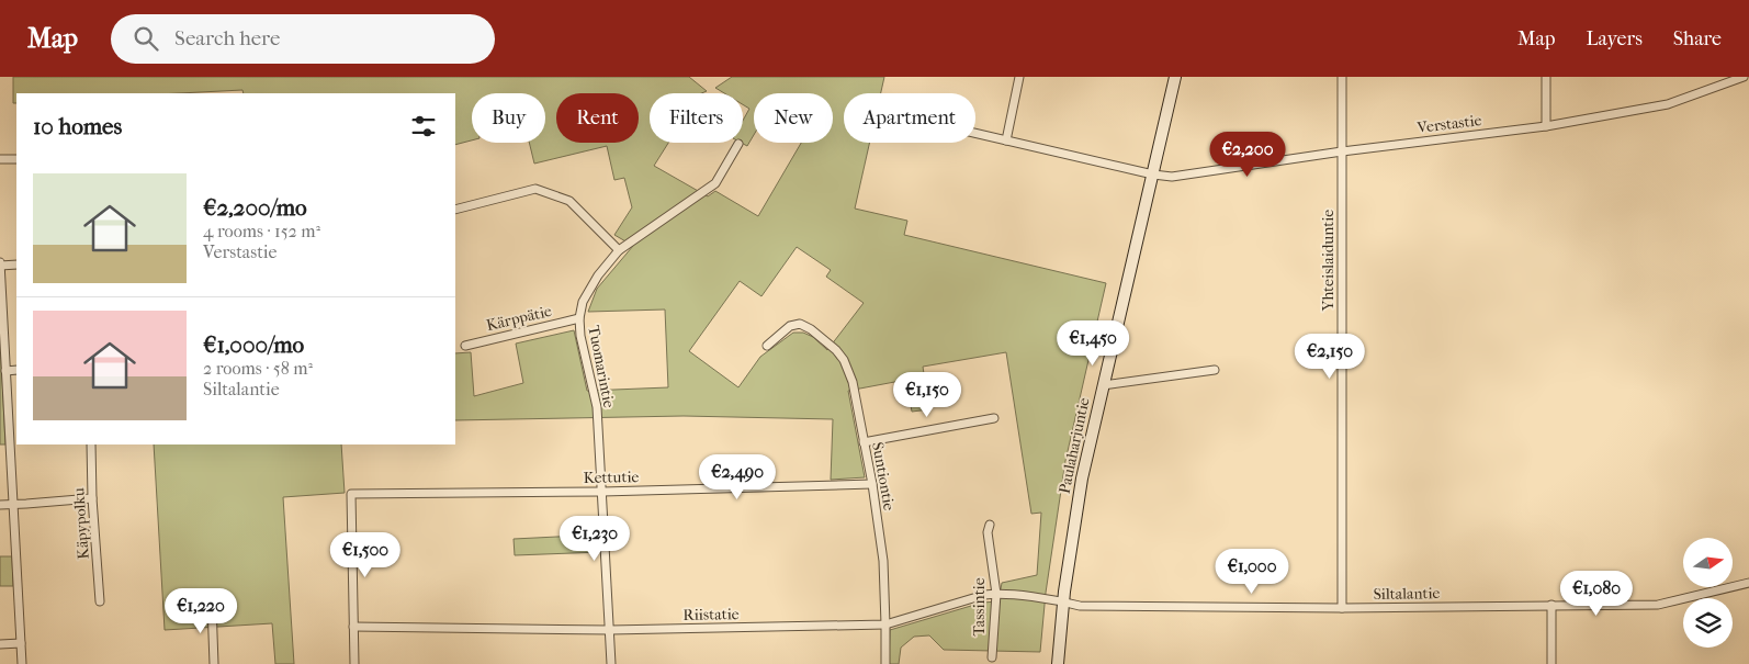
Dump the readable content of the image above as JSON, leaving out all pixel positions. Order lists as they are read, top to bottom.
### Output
{
  "streets": {
    "main road": ["Paulaharjuntie"],
    "street": [
      "Verstastie",
      "Yhteislaiduntie",
      "Kärppätie",
      "Tuomarintie",
      "Suntiontie",
      "Kettutie",
      "Käpypolku",
      "Siltalantie",
      "Tassintie",
      "Riistatie"
    ]
  },
  "crossings": [
    ["Verstastie", "Yhteislaiduntie"],
    ["Verstastie", "Paulaharjuntie"],
    ["Yhteislaiduntie", "Siltalantie"],
    ["Kärppätie", "Tuomarintie"],
    ["Tuomarintie", "Kettutie"],
    ["Tuomarintie", "Riistatie"],
    ["Paulaharjuntie", "Siltalantie"],
    ["Paulaharjuntie", "Riistatie"],
    ["Suntiontie", "Kettutie"],
    ["Suntiontie", "Riistatie"],
    ["Kettutie", "Riistatie"],
    ["Siltalantie", "Riistatie"],
    ["Tassintie", "Riistatie"]
  ],
  "north": "right",
  "page": {
    "header": "Map",
    "search": "Search here",
    "nav": ["Map", "Layers", "Share"],
    "chip": [
      "Buy",
      "Rent",
      "Filters",
      "New",
      "Apartment"
    ],
    "heading": "10 homes",
    "price": [
      "€2,200",
      "€1,450",
      "€2,150",
      "€1,150",
      "€2,490",
      "€1,230",
      "€1,500",
      "€1,000",
      "€1,080",
      "€1,220"
    ],
    "list": [
      {
        "name": "€2,200/mo",
        "note": "4 rooms · 152 m² · Verstastie"
      },
      {
        "name": "€1,000/mo",
        "note": "2 rooms · 58 m² · Siltalantie"
      }
    ]
  }
}
